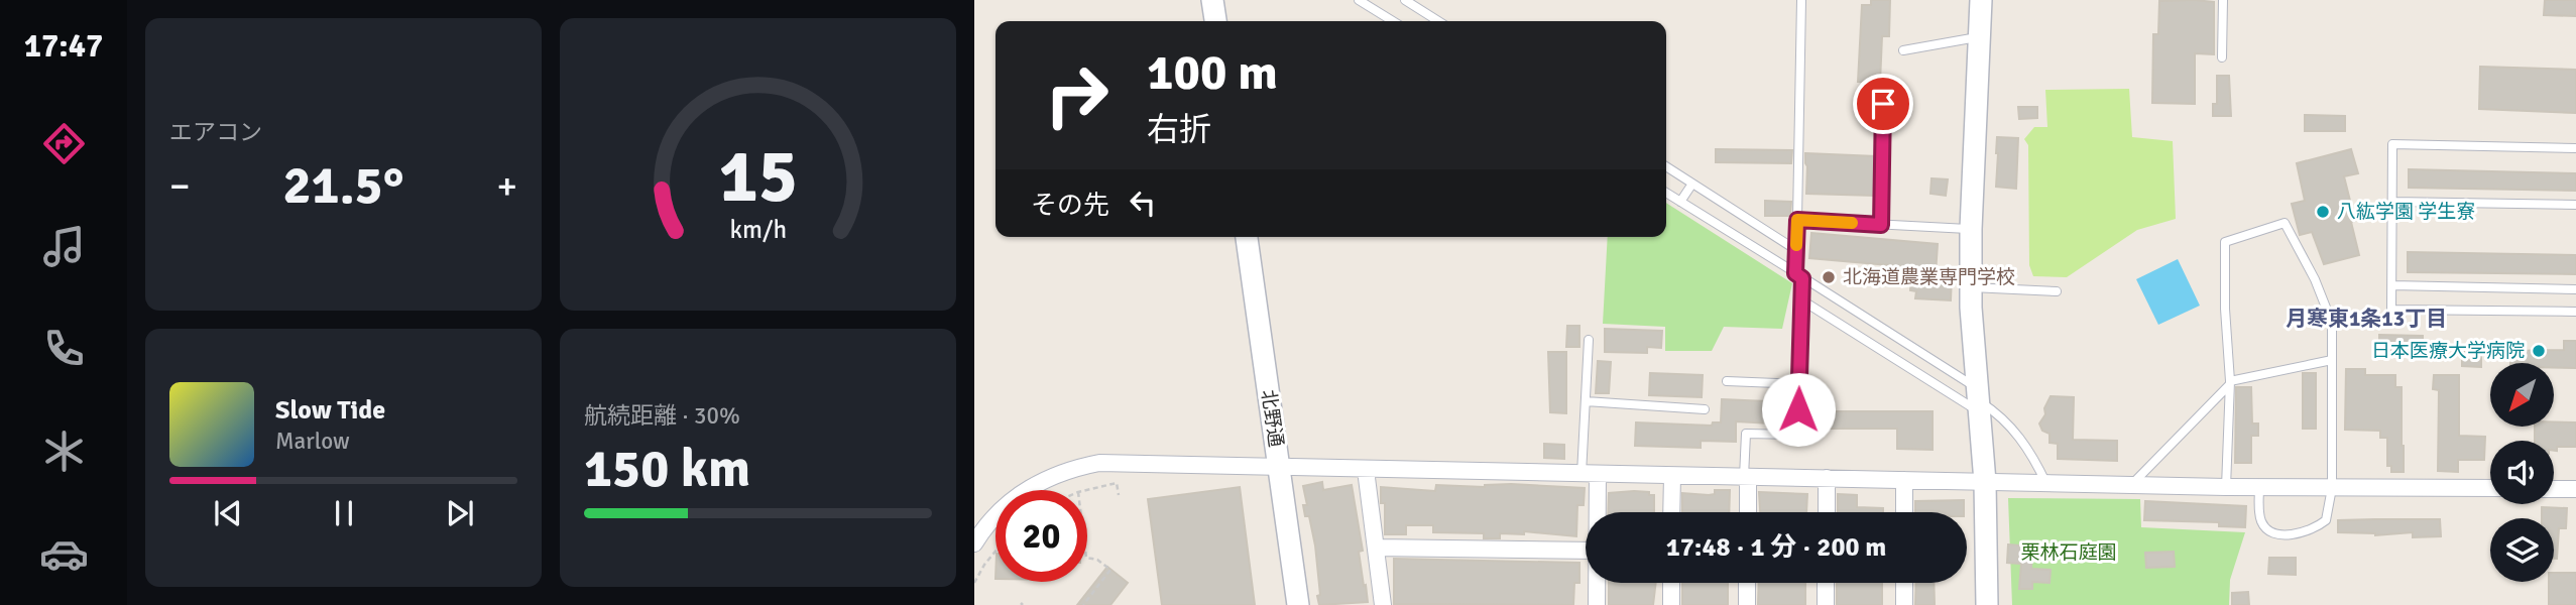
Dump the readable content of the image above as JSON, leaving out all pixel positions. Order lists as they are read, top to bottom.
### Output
{
  "streets": {
    "street": ["北野通"]
  },
  "districts": ["月寒東1条13丁目"],
  "parks": ["栗林石庭園"],
  "places": ["八紘学園 学生寮", "北海道農業専門学校", "日本医療大学病院"],
  "north": "bottom left",
  "page": {
    "tabs": "17:47",
    "tile": [
      "エアコン",
      ["航続距離 · 30%", "150 km"]
    ],
    "turn": ["100 m", "右折"],
    "heat": ["−", "21.5°", "+"],
    "then": "その先",
    "song": ["Slow Tide", "Marlow"],
    "limit": "20",
    "trip": "17:48 · 1 分 · 200 m",
    "gauge": ["15", "km/h"]
  }
}
